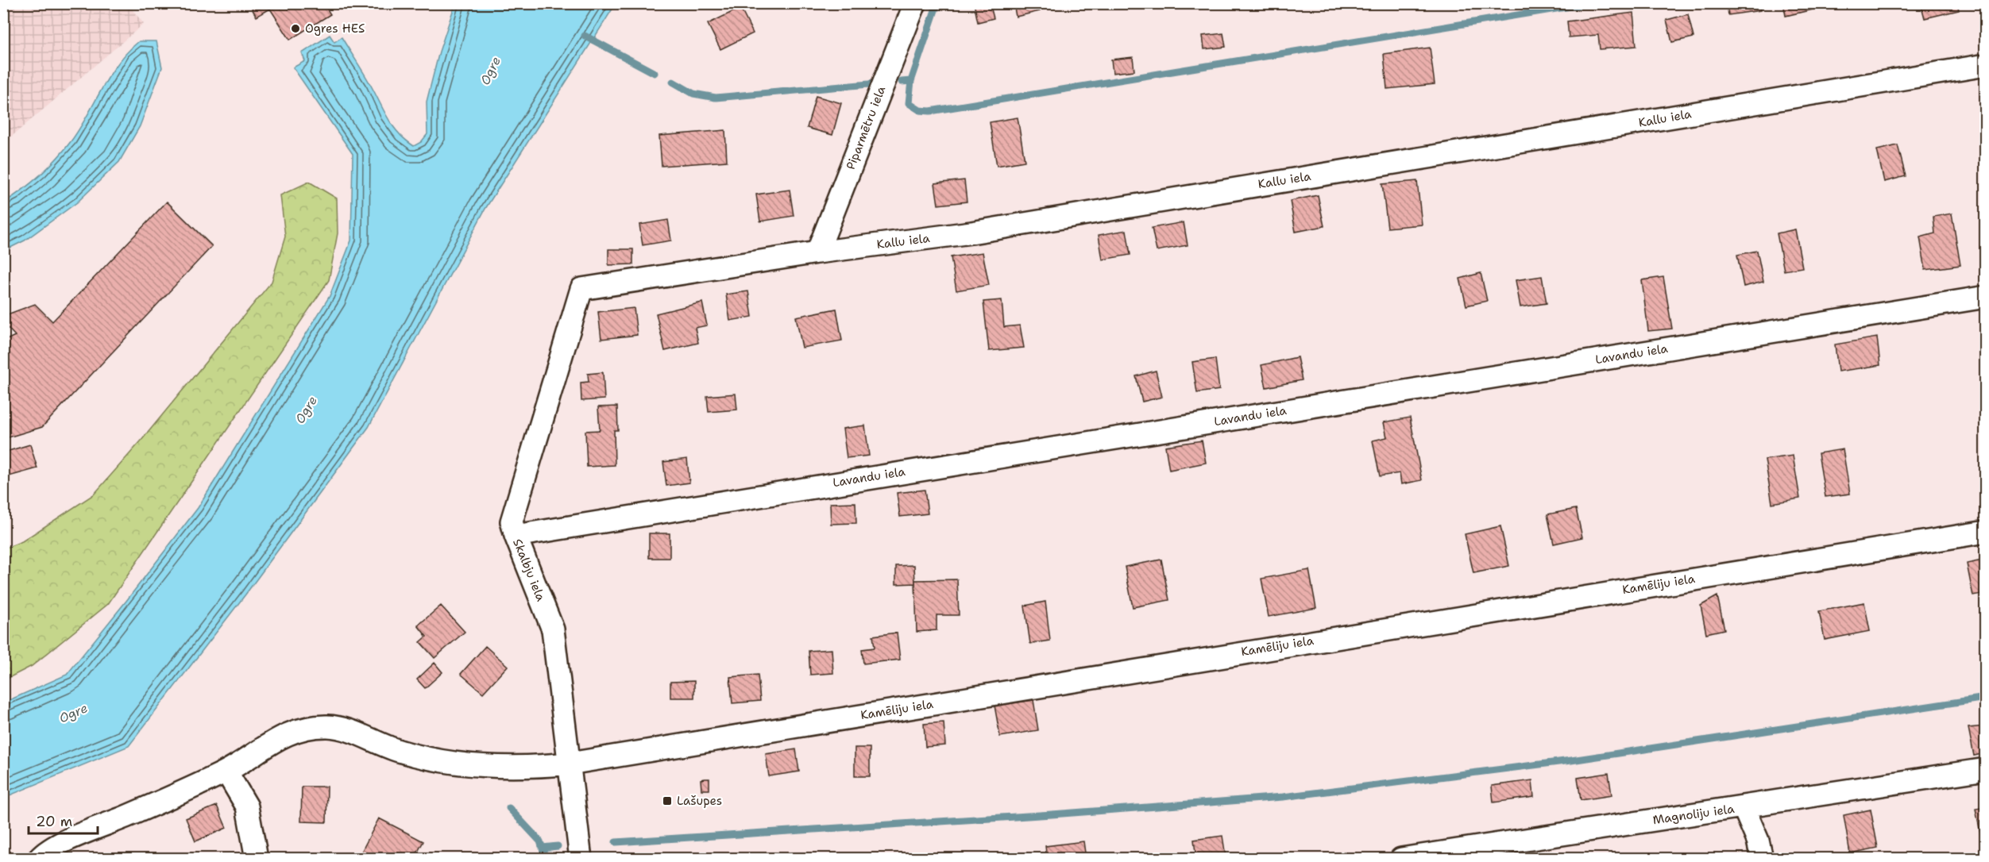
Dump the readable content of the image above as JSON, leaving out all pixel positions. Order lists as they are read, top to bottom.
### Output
{
  "streets": {
    "street": [
      "Kallu iela",
      "Piparmētru iela",
      "Lavandu iela",
      "Skalbju iela",
      "Kamēliju iela",
      "Magnoliju iela"
    ]
  },
  "crossings": [
    ["Kallu iela", "Piparmētru iela"],
    ["Kallu iela", "Skalbju iela"],
    ["Lavandu iela", "Skalbju iela"],
    ["Skalbju iela", "Kamēliju iela"]
  ],
  "water": ["Ogre"],
  "places": {
    "other": ["Ogres HES"],
    "transit": ["Lašupes"]
  },
  "scale_bar": "20 m"
}
